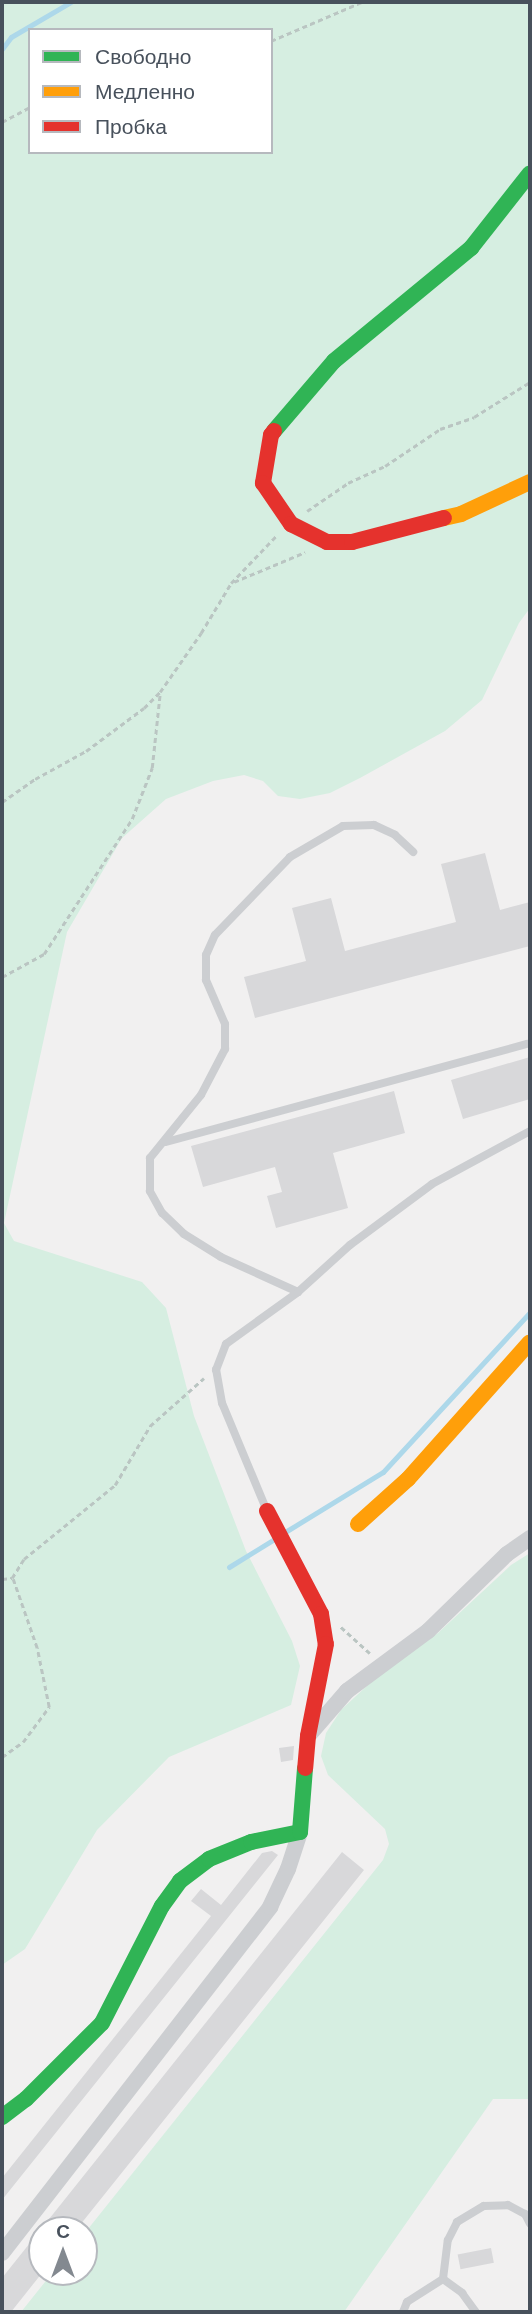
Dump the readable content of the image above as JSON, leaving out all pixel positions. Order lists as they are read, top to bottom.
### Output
{
  "legend": ["Свободно", "Медленно", "Пробка"],
  "north": "top"
}
